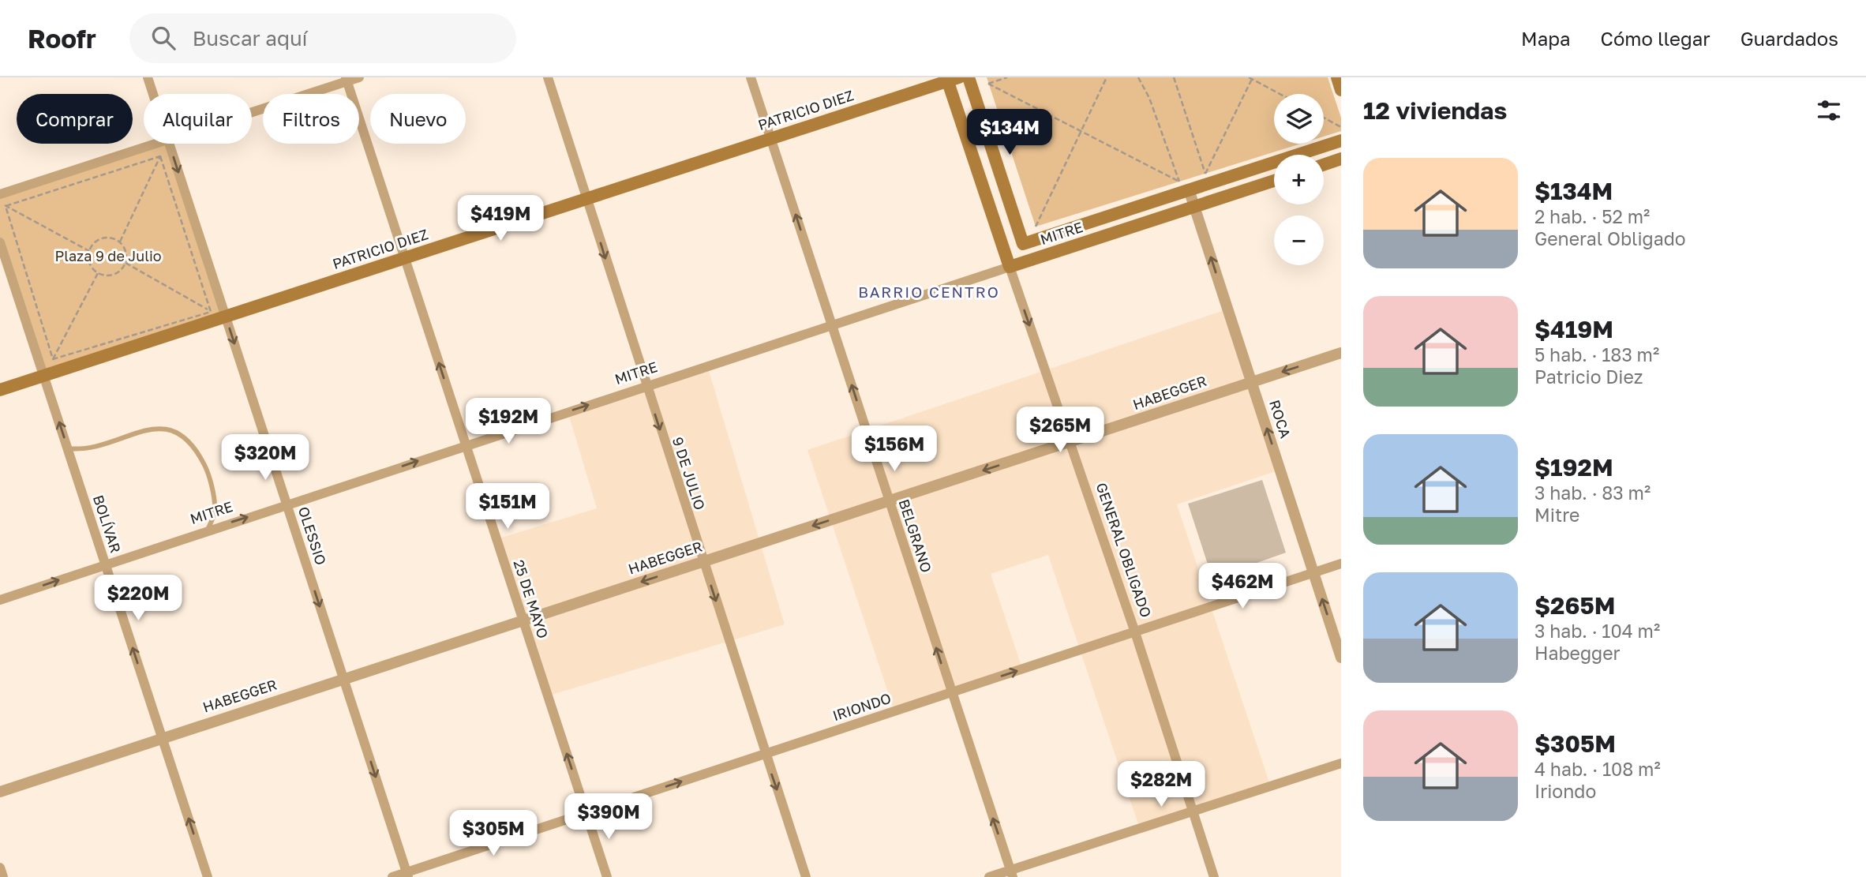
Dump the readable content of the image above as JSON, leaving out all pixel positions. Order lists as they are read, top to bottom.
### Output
{
  "streets": {
    "main road": ["PATRICIO DIEZ", "MITRE", "GENERAL OBLIGADO"],
    "street": [
      "HABEGGER",
      "ROCA",
      "9 DE JULIO",
      "BOLÍVAR",
      "OLESSIO",
      "BELGRANO",
      "25 DE MAYO",
      "IRIONDO"
    ]
  },
  "crossings": [
    ["PATRICIO DIEZ", "9 DE JULIO"],
    ["PATRICIO DIEZ", "BOLÍVAR"],
    ["PATRICIO DIEZ", "OLESSIO"],
    ["PATRICIO DIEZ", "BELGRANO"],
    ["PATRICIO DIEZ", "GENERAL OBLIGADO"],
    ["PATRICIO DIEZ", "25 DE MAYO"],
    ["MITRE", "ROCA"],
    ["MITRE", "9 DE JULIO"],
    ["MITRE", "BOLÍVAR"],
    ["MITRE", "OLESSIO"],
    ["MITRE", "BELGRANO"],
    ["MITRE", "GENERAL OBLIGADO"],
    ["MITRE", "25 DE MAYO"],
    ["HABEGGER", "ROCA"],
    ["HABEGGER", "9 DE JULIO"],
    ["HABEGGER", "BOLÍVAR"],
    ["HABEGGER", "OLESSIO"],
    ["HABEGGER", "BELGRANO"],
    ["HABEGGER", "GENERAL OBLIGADO"],
    ["HABEGGER", "25 DE MAYO"],
    ["ROCA", "IRIONDO"],
    ["9 DE JULIO", "IRIONDO"],
    ["OLESSIO", "IRIONDO"],
    ["BELGRANO", "IRIONDO"],
    ["GENERAL OBLIGADO", "IRIONDO"],
    ["25 DE MAYO", "IRIONDO"]
  ],
  "one_way": [
    "HABEGGER",
    "ROCA",
    "9 DE JULIO",
    "BOLÍVAR",
    "OLESSIO",
    "BELGRANO",
    "25 DE MAYO",
    "IRIONDO"
  ],
  "districts": ["BARRIO CENTRO"],
  "parks": ["Plaza 9 de Julio"],
  "page": {
    "header": "Roofr",
    "search": "Buscar aquí",
    "nav": ["Mapa", "Cómo llegar", "Guardados"],
    "heading": "12 viviendas",
    "map_buttons": ["+", "−"],
    "chip": [
      "Comprar",
      "Alquilar",
      "Filtros",
      "Nuevo"
    ],
    "price": [
      "$134M",
      "$419M",
      "$192M",
      "$265M",
      "$156M",
      "$320M",
      "$151M",
      "$462M",
      "$220M",
      "$282M",
      "$390M",
      "$305M"
    ],
    "list": [
      {
        "name": "$134M",
        "note": "2 hab. · 52 m² · General Obligado"
      },
      {
        "name": "$419M",
        "note": "5 hab. · 183 m² · Patricio Diez"
      },
      {
        "name": "$192M",
        "note": "3 hab. · 83 m² · Mitre"
      },
      {
        "name": "$265M",
        "note": "3 hab. · 104 m² · Habegger"
      },
      {
        "name": "$305M",
        "note": "4 hab. · 108 m² · Iriondo"
      }
    ]
  }
}
